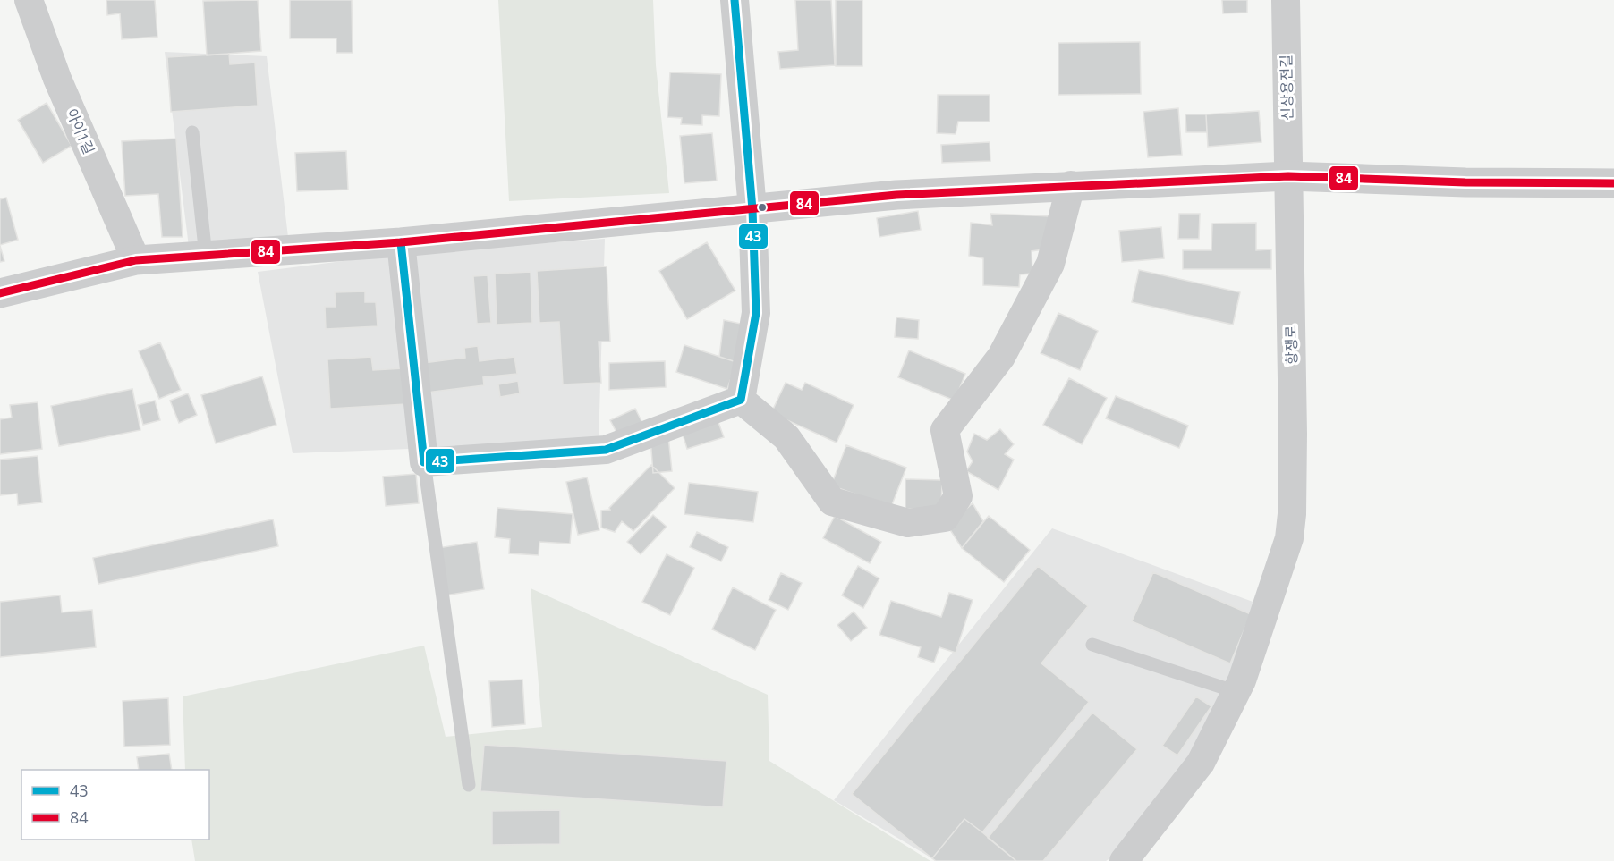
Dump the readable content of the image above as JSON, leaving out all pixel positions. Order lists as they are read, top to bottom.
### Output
{
  "streets": {
    "street": ["신상용전길", "아이1길", "항쟁로"]
  },
  "crossings": [
    ["신상용전길", "항쟁로"]
  ],
  "lines": ["transit line 43", "transit line 84"],
  "legend": ["43", "84"]
}
